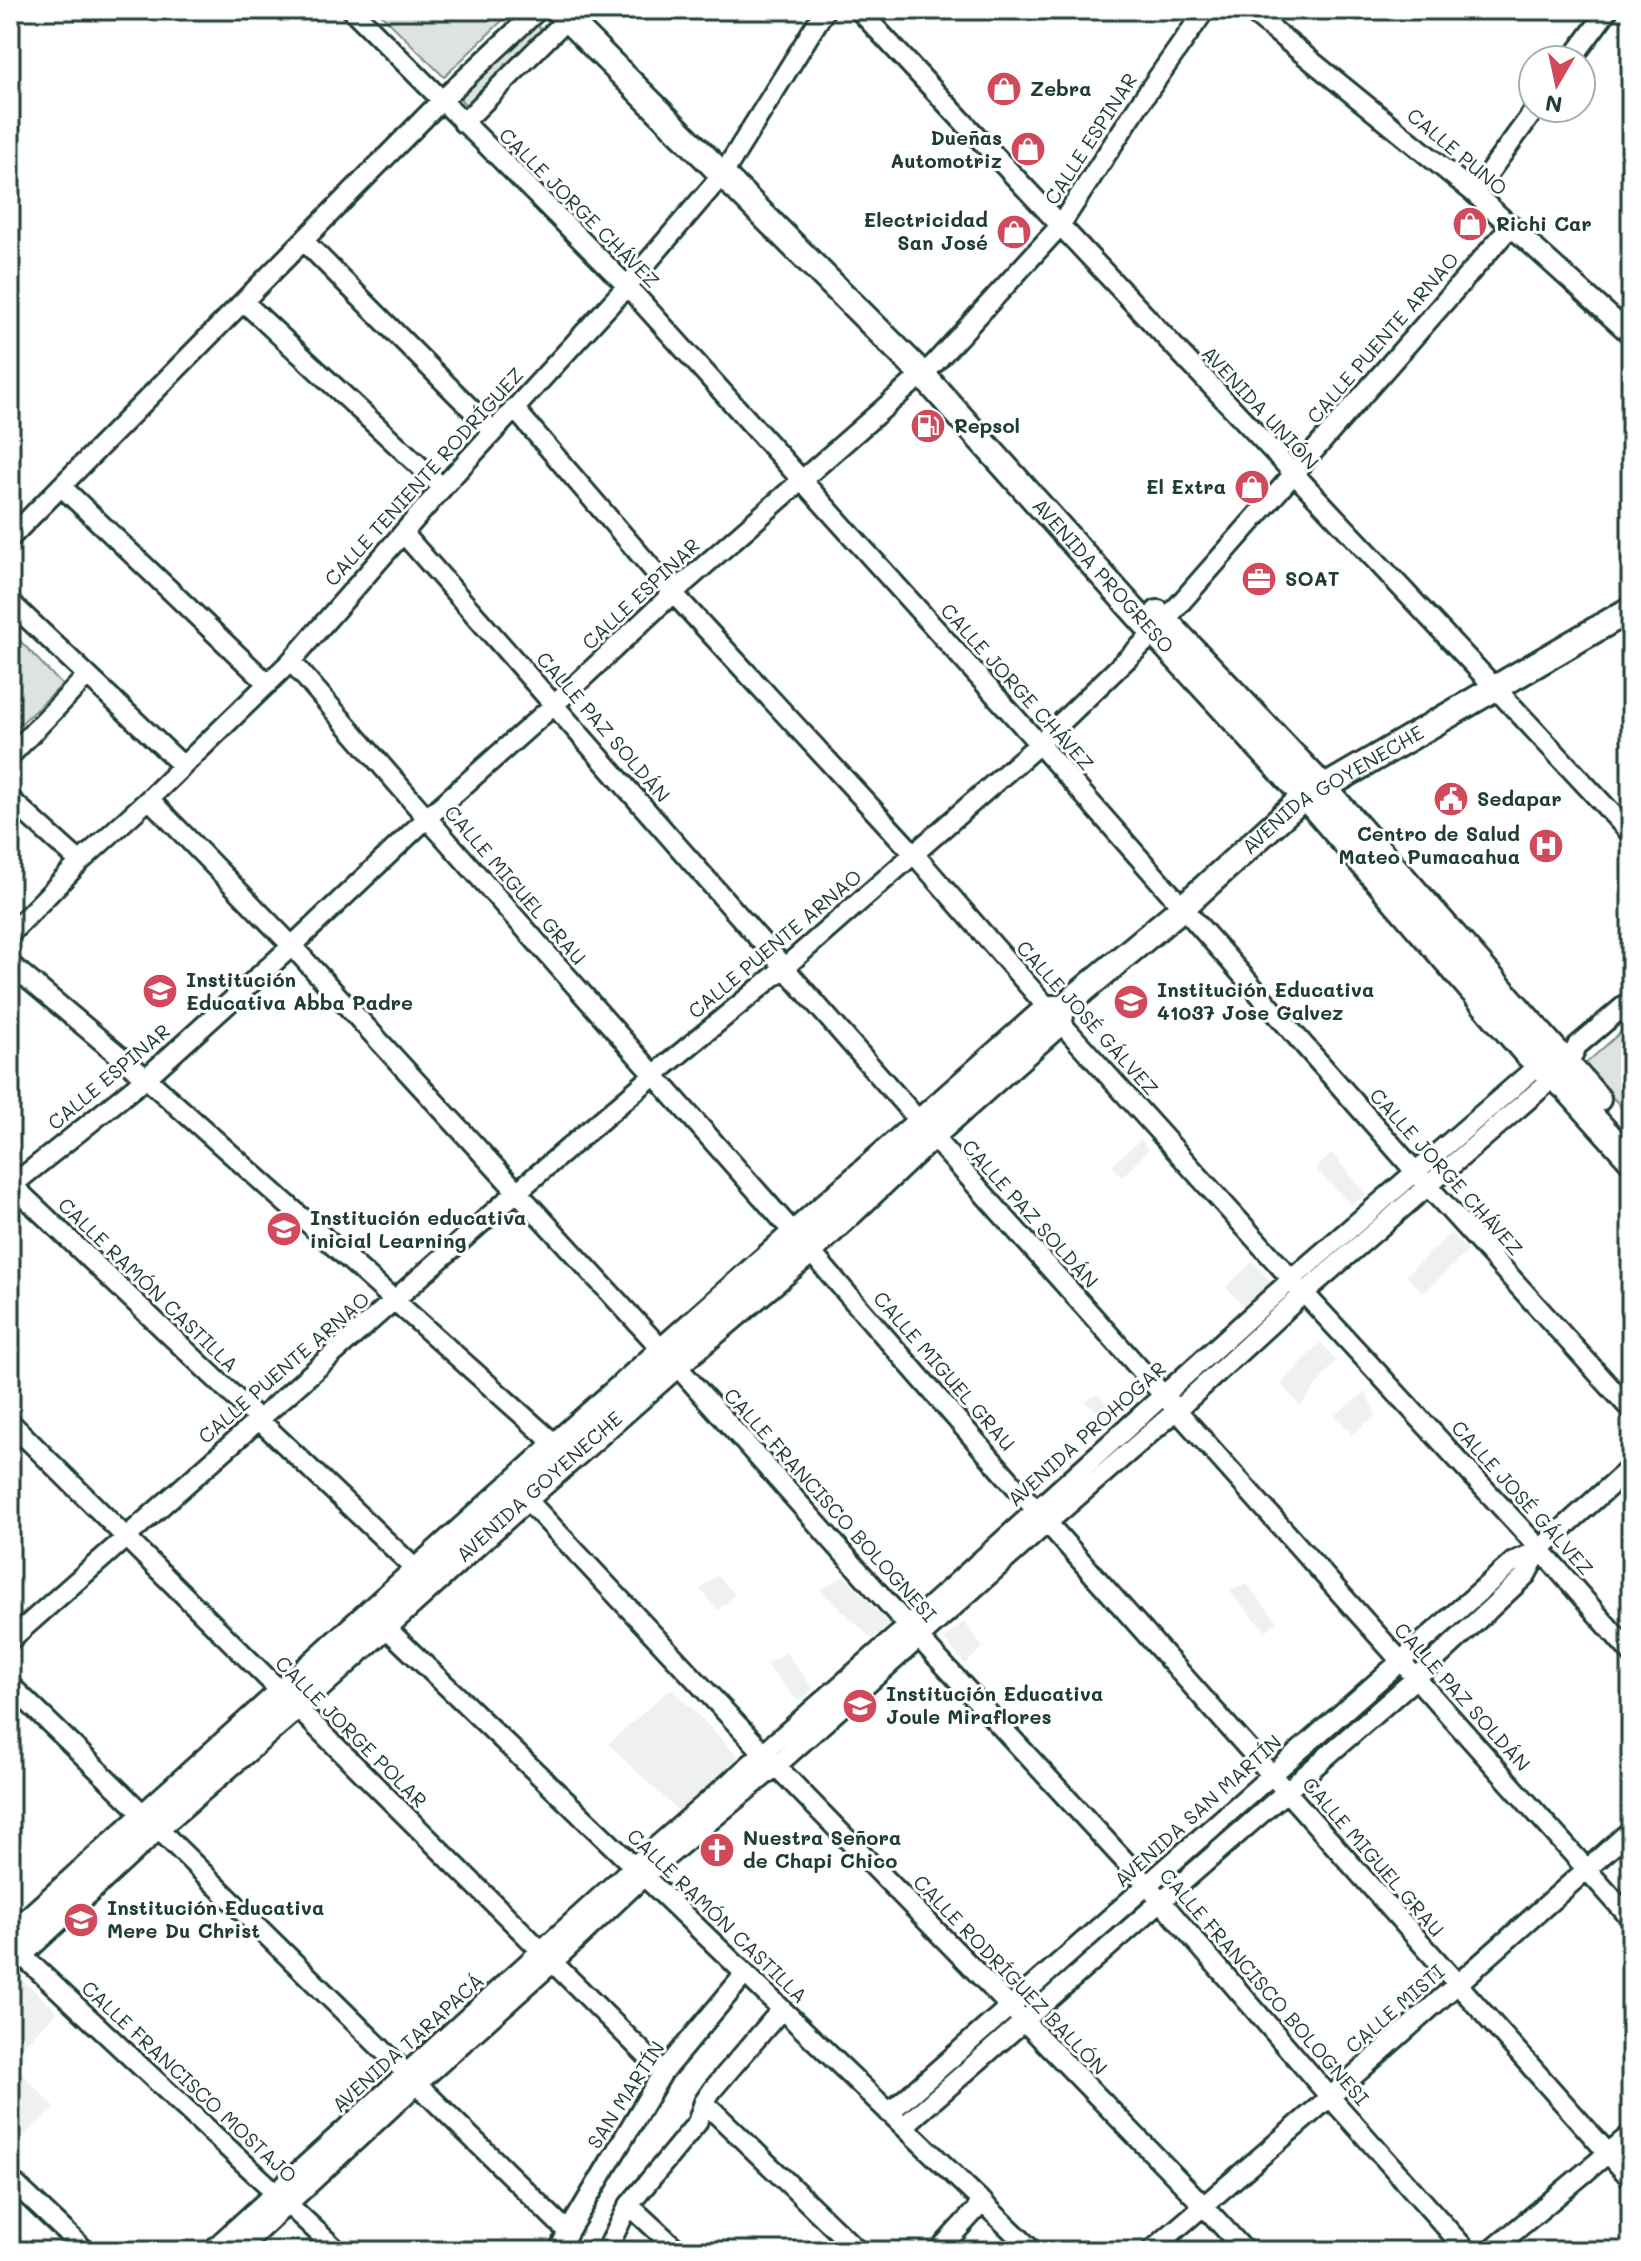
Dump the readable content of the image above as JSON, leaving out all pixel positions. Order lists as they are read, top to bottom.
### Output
{
  "streets": {
    "main road": ["AVENIDA PROGRESO", "AVENIDA GOYENECHE"],
    "street": [
      "CALLE ESPINAR",
      "CALLE PUNO",
      "CALLE JORGE CHÁVEZ",
      "CALLE PUENTE ARNAO",
      "AVENIDA UNIÓN",
      "CALLE TENIENTE RODRÍGUEZ",
      "CALLE PAZ SOLDÁN",
      "CALLE MIGUEL GRAU",
      "CALLE JOSÉ GÁLVEZ",
      "CALLE RAMÓN CASTILLA",
      "AVENIDA PROHOGAR",
      "CALLE FRANCISCO BOLOGNESI",
      "CALLE JORGE POLAR",
      "AVENIDA SAN MARTÍN",
      "CALLE RODRÍGUEZ BALLÓN",
      "CALLE MISTI",
      "AVENIDA TARAPACÁ",
      "CALLE FRANCISCO MOSTAJO",
      "SAN MARTÍN"
    ]
  },
  "crossings": [
    ["CALLE ESPINAR", "CALLE JORGE CHÁVEZ"],
    ["CALLE ESPINAR", "AVENIDA UNIÓN"],
    ["CALLE ESPINAR", "AVENIDA PROGRESO"],
    ["CALLE ESPINAR", "CALLE PAZ SOLDÁN"],
    ["CALLE ESPINAR", "CALLE MIGUEL GRAU"],
    ["CALLE ESPINAR", "CALLE JOSÉ GÁLVEZ"],
    ["CALLE ESPINAR", "CALLE RAMÓN CASTILLA"],
    ["CALLE ESPINAR", "CALLE FRANCISCO BOLOGNESI"],
    ["CALLE PUNO", "CALLE PUENTE ARNAO"],
    ["CALLE JORGE CHÁVEZ", "CALLE PUENTE ARNAO"],
    ["CALLE JORGE CHÁVEZ", "CALLE TENIENTE RODRÍGUEZ"],
    ["CALLE JORGE CHÁVEZ", "AVENIDA GOYENECHE"],
    ["CALLE JORGE CHÁVEZ", "AVENIDA PROHOGAR"],
    ["CALLE PUENTE ARNAO", "AVENIDA UNIÓN"],
    ["CALLE PUENTE ARNAO", "AVENIDA PROGRESO"],
    ["CALLE PUENTE ARNAO", "CALLE PAZ SOLDÁN"],
    ["CALLE PUENTE ARNAO", "CALLE MIGUEL GRAU"],
    ["CALLE PUENTE ARNAO", "CALLE JOSÉ GÁLVEZ"],
    ["CALLE PUENTE ARNAO", "CALLE RAMÓN CASTILLA"],
    ["CALLE PUENTE ARNAO", "CALLE FRANCISCO BOLOGNESI"],
    ["CALLE PUENTE ARNAO", "CALLE JORGE POLAR"],
    ["AVENIDA UNIÓN", "AVENIDA GOYENECHE"],
    ["CALLE TENIENTE RODRÍGUEZ", "AVENIDA PROGRESO"],
    ["CALLE TENIENTE RODRÍGUEZ", "CALLE PAZ SOLDÁN"],
    ["CALLE TENIENTE RODRÍGUEZ", "CALLE MIGUEL GRAU"],
    ["CALLE TENIENTE RODRÍGUEZ", "CALLE JOSÉ GÁLVEZ"],
    ["CALLE TENIENTE RODRÍGUEZ", "CALLE FRANCISCO BOLOGNESI"],
    ["AVENIDA PROGRESO", "AVENIDA GOYENECHE"],
    ["AVENIDA PROGRESO", "AVENIDA PROHOGAR"],
    ["CALLE PAZ SOLDÁN", "AVENIDA GOYENECHE"],
    ["CALLE PAZ SOLDÁN", "AVENIDA PROHOGAR"],
    ["CALLE PAZ SOLDÁN", "AVENIDA SAN MARTÍN"],
    ["CALLE PAZ SOLDÁN", "CALLE MISTI"],
    ["AVENIDA GOYENECHE", "CALLE MIGUEL GRAU"],
    ["AVENIDA GOYENECHE", "CALLE JOSÉ GÁLVEZ"],
    ["AVENIDA GOYENECHE", "CALLE RAMÓN CASTILLA"],
    ["AVENIDA GOYENECHE", "CALLE FRANCISCO BOLOGNESI"],
    ["AVENIDA GOYENECHE", "CALLE JORGE POLAR"],
    ["AVENIDA GOYENECHE", "CALLE RODRÍGUEZ BALLÓN"],
    ["AVENIDA GOYENECHE", "CALLE FRANCISCO MOSTAJO"],
    ["CALLE MIGUEL GRAU", "AVENIDA PROHOGAR"],
    ["CALLE MIGUEL GRAU", "AVENIDA SAN MARTÍN"],
    ["CALLE MIGUEL GRAU", "CALLE MISTI"],
    ["CALLE JOSÉ GÁLVEZ", "AVENIDA PROHOGAR"],
    ["CALLE JOSÉ GÁLVEZ", "AVENIDA SAN MARTÍN"],
    ["CALLE RAMÓN CASTILLA", "AVENIDA PROHOGAR"],
    ["CALLE RAMÓN CASTILLA", "AVENIDA SAN MARTÍN"],
    ["CALLE RAMÓN CASTILLA", "AVENIDA TARAPACÁ"],
    ["CALLE RAMÓN CASTILLA", "SAN MARTÍN"],
    ["AVENIDA PROHOGAR", "CALLE FRANCISCO BOLOGNESI"],
    ["AVENIDA PROHOGAR", "CALLE RODRÍGUEZ BALLÓN"],
    ["AVENIDA PROHOGAR", "AVENIDA TARAPACÁ"],
    ["CALLE FRANCISCO BOLOGNESI", "AVENIDA SAN MARTÍN"],
    ["CALLE FRANCISCO BOLOGNESI", "CALLE MISTI"],
    ["CALLE JORGE POLAR", "AVENIDA TARAPACÁ"],
    ["CALLE JORGE POLAR", "SAN MARTÍN"],
    ["AVENIDA SAN MARTÍN", "CALLE RODRÍGUEZ BALLÓN"],
    ["CALLE RODRÍGUEZ BALLÓN", "CALLE MISTI"],
    ["AVENIDA TARAPACÁ", "CALLE FRANCISCO MOSTAJO"]
  ],
  "places": {
    "shop": [
      "Zebra",
      "Dueñas Automotriz",
      "Richi Car",
      "Electricidad San José",
      "El Extra"
    ],
    "fuel station": ["Repsol"],
    "office": ["SOAT"],
    "public building": ["Sedapar"],
    "hospital": ["Centro de Salud Mateo Pumacahua"],
    "school or university": [
      "Institución Educativa Abba Padre",
      "Institución Educativa 41037 Jose Galvez",
      "Institución educativa inicial Learning",
      "Institución Educativa Joule Miraflores",
      "Institución Educativa Mere Du Christ"
    ],
    "church": ["Nuestra Señora de Chapi Chico"]
  },
  "north": "bottom"
}
